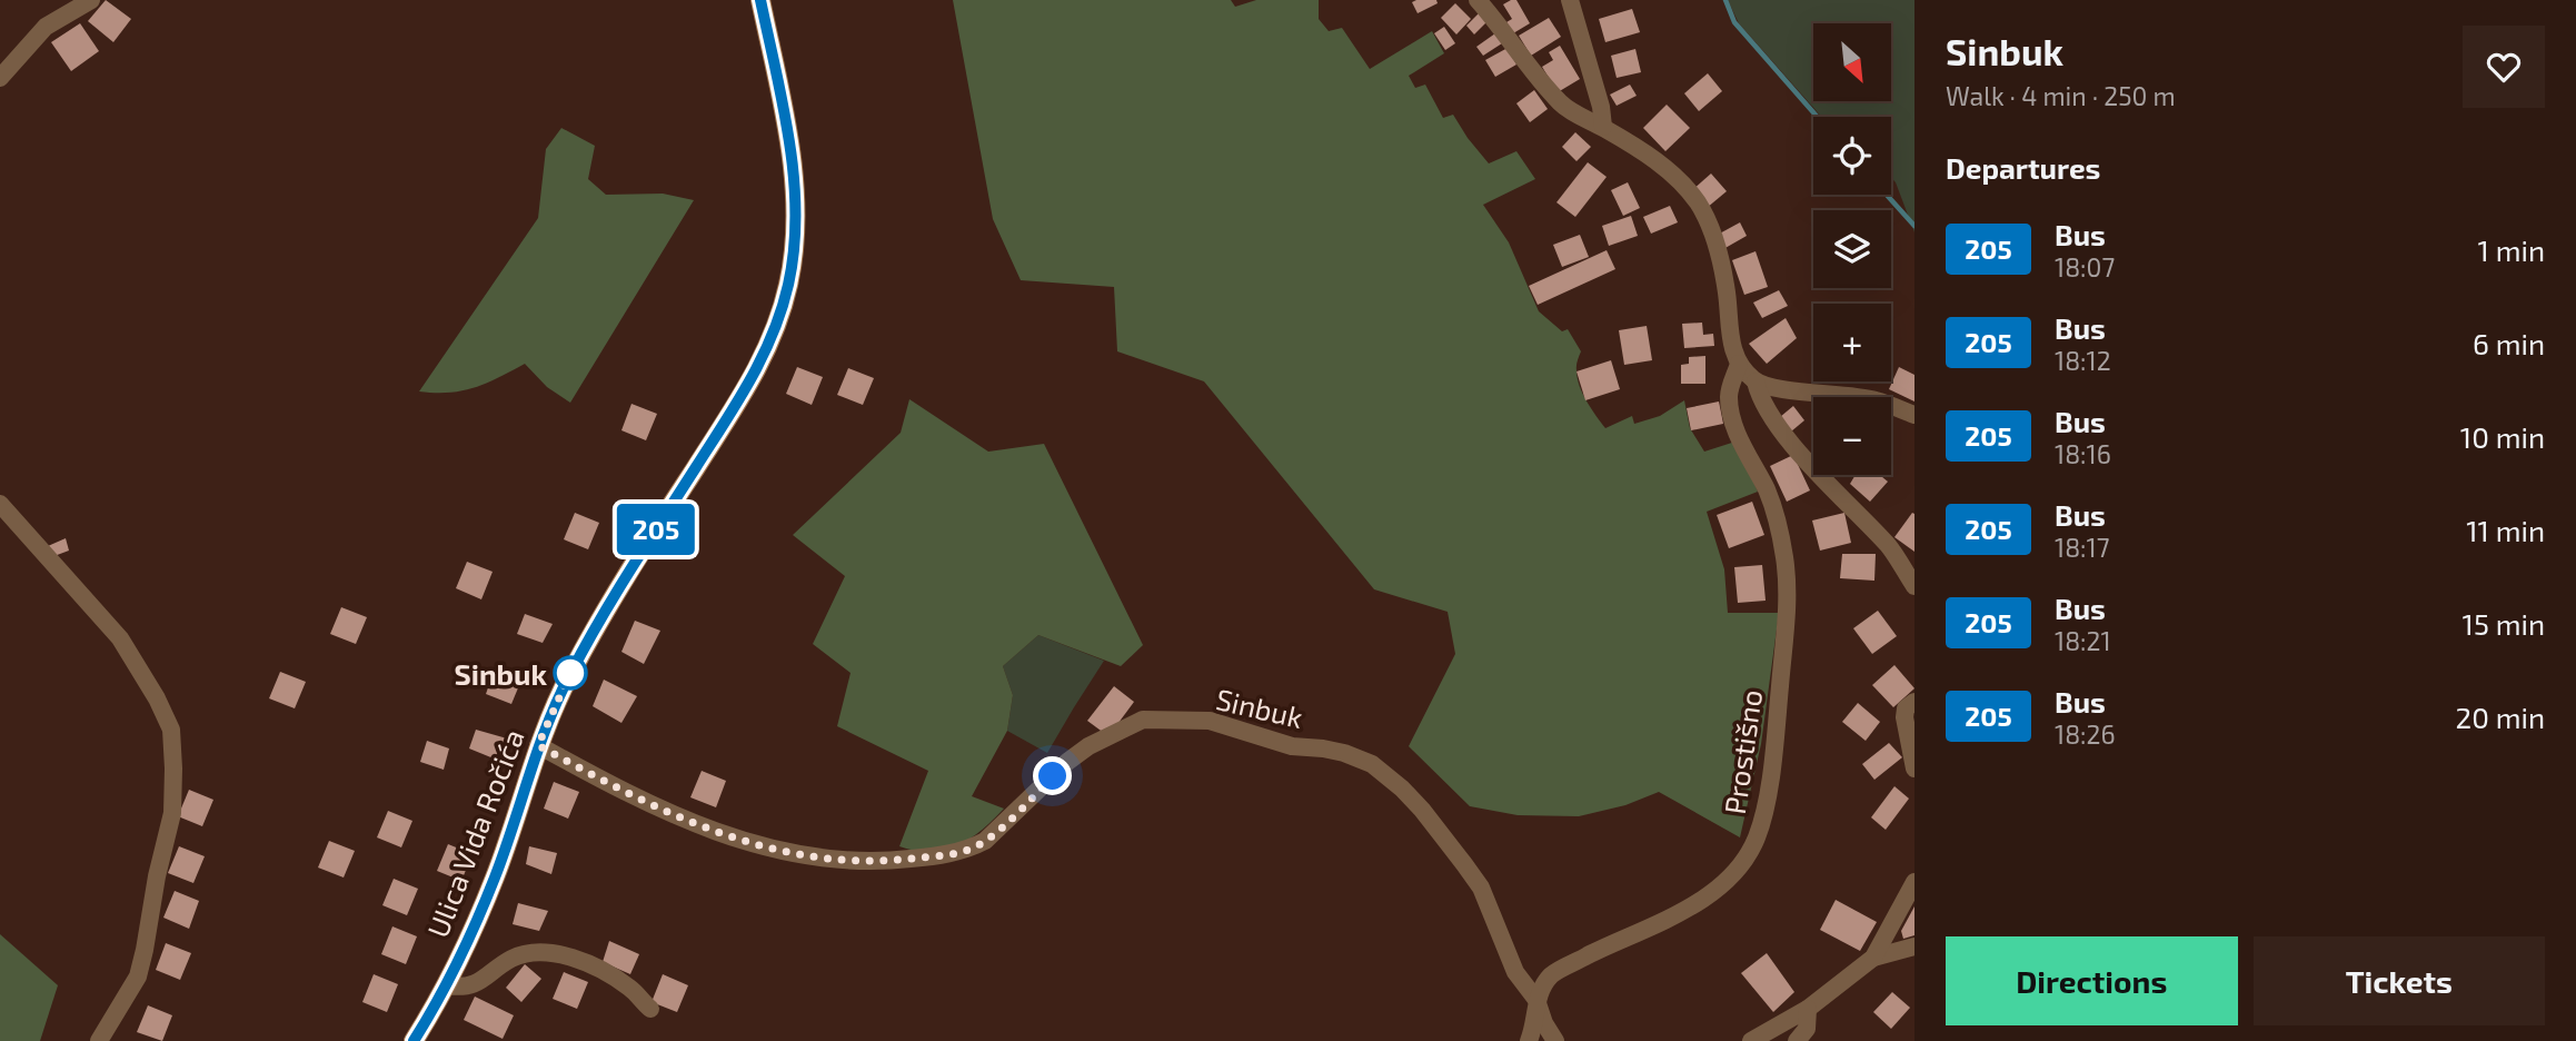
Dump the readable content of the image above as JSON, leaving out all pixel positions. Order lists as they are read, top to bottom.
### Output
{
  "streets": {
    "main road": ["Ulica Vida Ročića"],
    "street": ["Sinbuk", "Prostišno"]
  },
  "crossings": [
    ["Sinbuk", "Prostišno"],
    ["Sinbuk", "Ulica Vida Ročića"]
  ],
  "places": ["Sinbuk"],
  "lines": ["bus line 205"],
  "north": "bottom right",
  "page": {
    "on_map": "205",
    "heading": [
      ["Sinbuk", "Walk · 4 min · 250 m"],
      "Departures"
    ],
    "map_buttons": ["+", "−"],
    "list": [
      {
        "mark": "205",
        "name": "Bus",
        "note": "18:07",
        "value": "1 min"
      },
      {
        "mark": "205",
        "name": "Bus",
        "note": "18:12",
        "value": "6 min"
      },
      {
        "mark": "205",
        "name": "Bus",
        "note": "18:16",
        "value": "10 min"
      },
      {
        "mark": "205",
        "name": "Bus",
        "note": "18:17",
        "value": "11 min"
      },
      {
        "mark": "205",
        "name": "Bus",
        "note": "18:21",
        "value": "15 min"
      },
      {
        "mark": "205",
        "name": "Bus",
        "note": "18:26",
        "value": "20 min"
      }
    ],
    "buttons": ["Directions", "Tickets"]
  }
}
